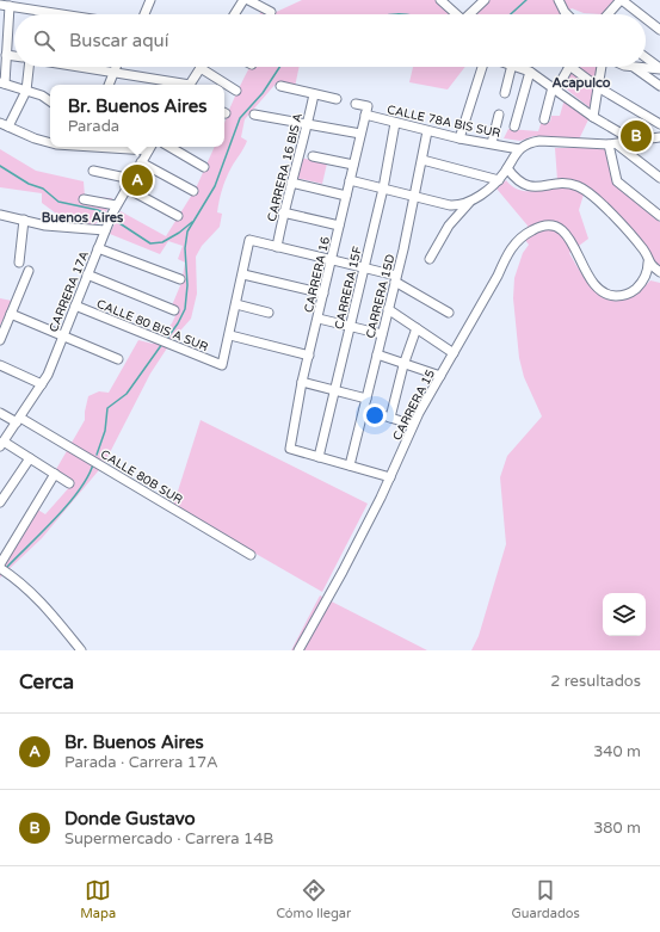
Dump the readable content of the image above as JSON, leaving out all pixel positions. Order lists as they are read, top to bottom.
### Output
{
  "streets": {
    "street": [
      "CALLE 78A BIS SUR",
      "CARRERA 16 BIS A",
      "CARRERA 16",
      "CARRERA 15F",
      "CARRERA 17A",
      "CARRERA 15D",
      "CALLE 80 BIS A SUR",
      "CARRERA 15",
      "CALLE 80B SUR"
    ]
  },
  "crossings": [
    ["CALLE 78A BIS SUR", "CARRERA 16"],
    ["CALLE 78A BIS SUR", "CARRERA 15F"],
    ["CALLE 78A BIS SUR", "CARRERA 15D"],
    ["CARRERA 16", "CARRERA 15F"],
    ["CARRERA 17A", "CALLE 80 BIS A SUR"],
    ["CARRERA 17A", "CALLE 80B SUR"]
  ],
  "districts": ["Acapulco", "Buenos Aires"],
  "page": {
    "search": "Buscar aquí",
    "popup": ["Br. Buenos Aires", "Parada"],
    "pins": ["B", "A"],
    "heading": ["Cerca", "2 resultados"],
    "list": [
      {
        "mark": "A",
        "name": "Br. Buenos Aires",
        "note": "Parada · Carrera 17A",
        "value": "340 m"
      },
      {
        "mark": "B",
        "name": "Donde Gustavo",
        "note": "Supermercado · Carrera 14B",
        "value": "380 m"
      }
    ],
    "nav": ["Mapa", "Cómo llegar", "Guardados"]
  }
}
